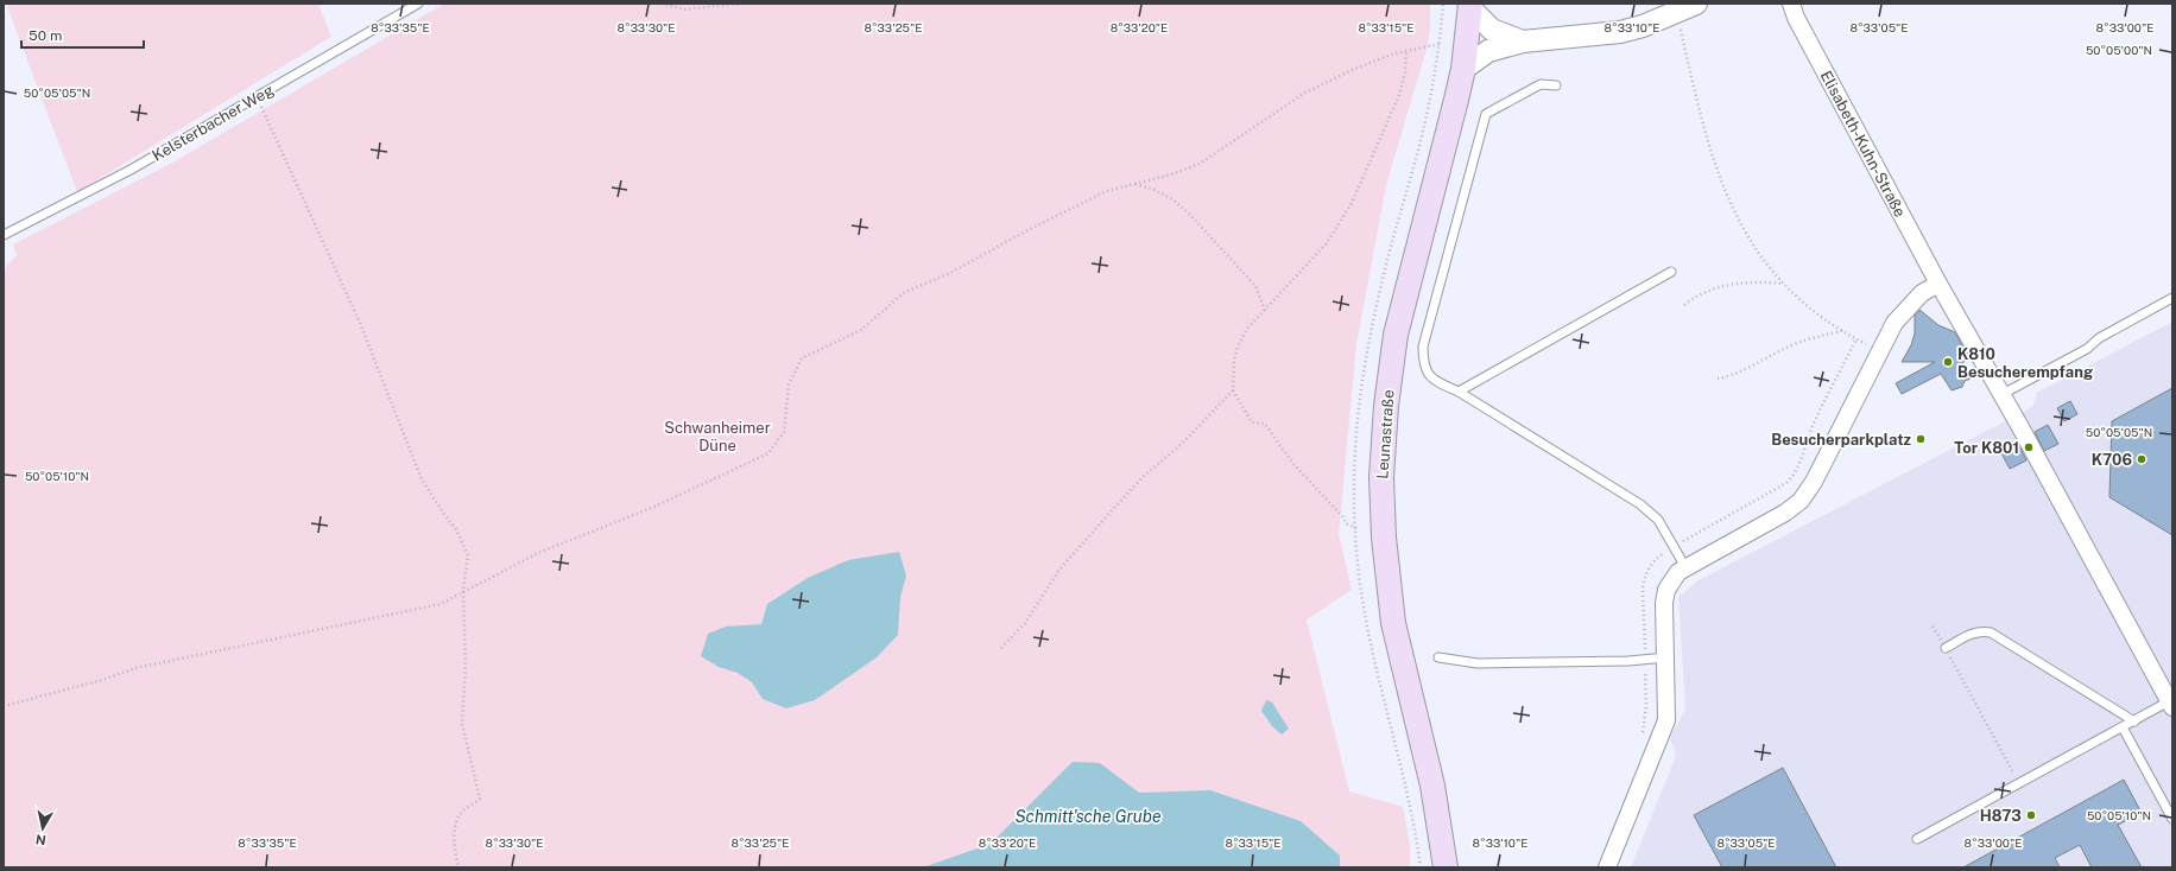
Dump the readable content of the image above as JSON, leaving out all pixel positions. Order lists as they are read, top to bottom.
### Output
{
  "streets": {
    "main road": ["Leunastraße"],
    "street": ["Elisabeth-Kuhn-Straße"],
    "lane": ["Kelsterbacher Weg"]
  },
  "water": ["Schmitt'sche Grube"],
  "parks": ["Schwanheimer Düne"],
  "places": [
    "K810 Besucherempfang",
    "Besucherparkplatz",
    "Tor K801",
    "K706",
    "H873"
  ],
  "scale_bar": "50 m",
  "north": "bottom",
  "coordinates": [
    "8°33'35\"E",
    "8°33'30\"E",
    "8°33'25\"E",
    "8°33'20\"E",
    "8°33'15\"E",
    "8°33'10\"E",
    "8°33'05\"E",
    "8°33'00\"E",
    "50°05'00\"N",
    "50°05'05\"N",
    "50°05'10\"N"
  ]
}
